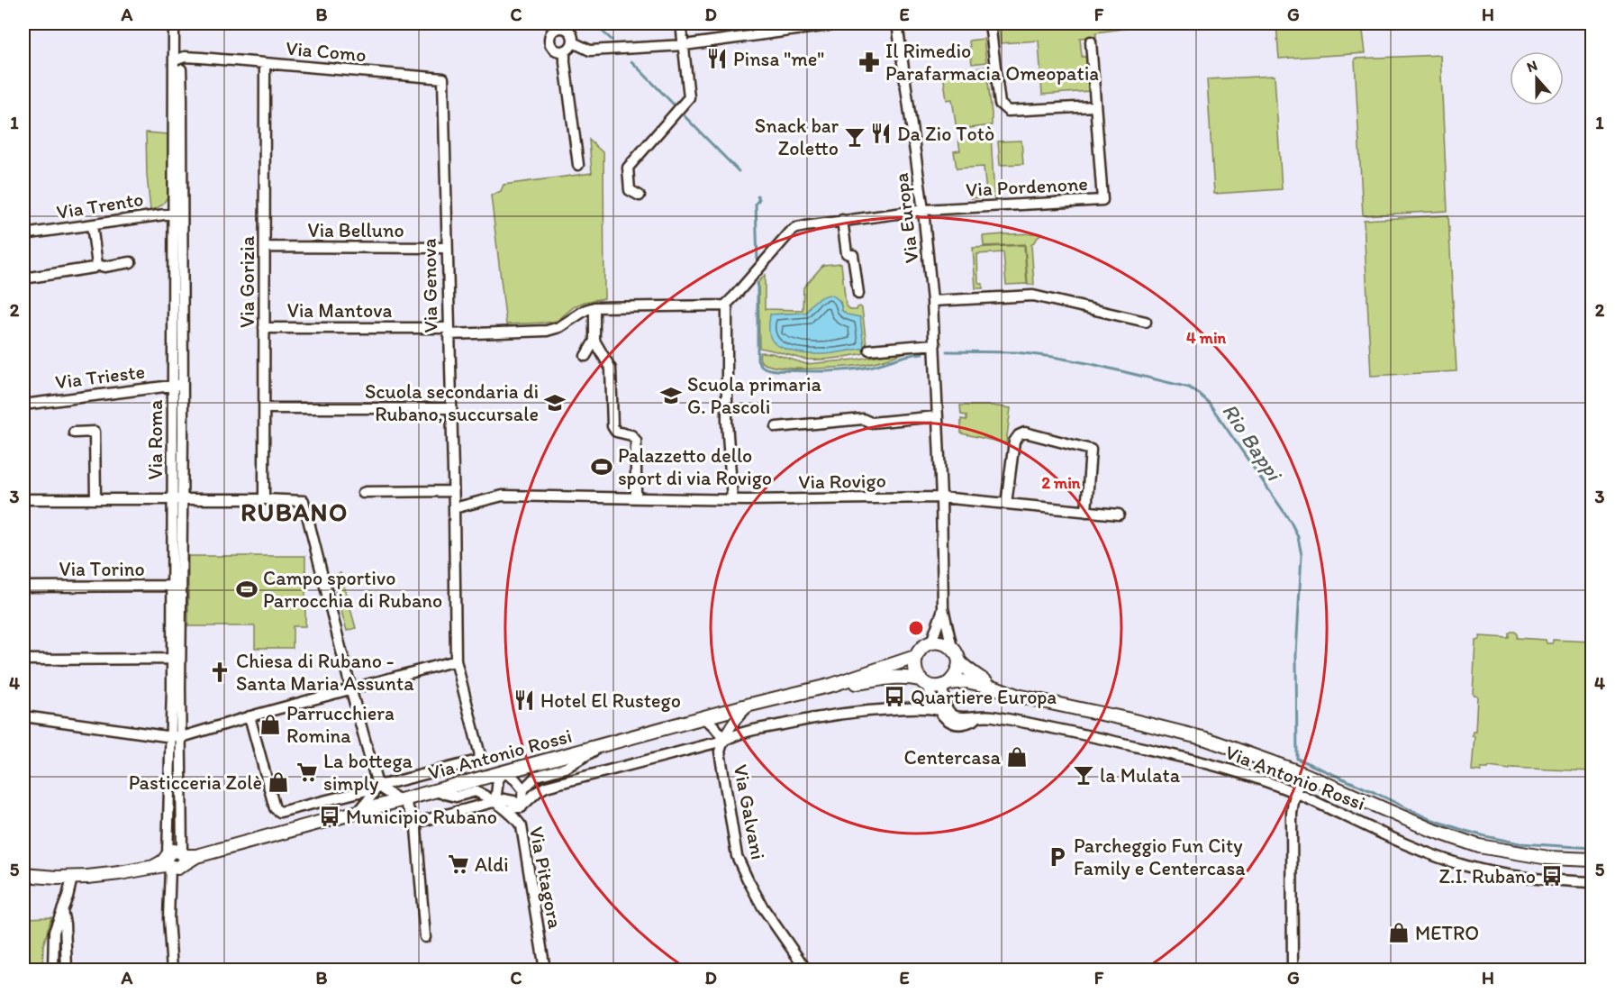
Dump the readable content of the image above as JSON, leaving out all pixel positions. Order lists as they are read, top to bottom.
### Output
{
  "streets": {
    "main road": ["Via Antonio Rossi"],
    "street": [
      "Via Como",
      "Via Pordenone",
      "Via Trento",
      "Via Europa",
      "Via Belluno",
      "Via Gorizia",
      "Via Genova",
      "Via Mantova",
      "Via Trieste",
      "Via Roma",
      "Via Rovigo",
      "Via Torino",
      "Via Galvani",
      "Via Pitagora"
    ]
  },
  "crossings": [
    ["Via Como", "Via Gorizia"],
    ["Via Como", "Via Genova"],
    ["Via Como", "Via Roma"],
    ["Via Pordenone", "Via Europa"],
    ["Via Trento", "Via Roma"],
    ["Via Europa", "Via Rovigo"],
    ["Via Europa", "Via Antonio Rossi"],
    ["Via Belluno", "Via Gorizia"],
    ["Via Belluno", "Via Genova"],
    ["Via Gorizia", "Via Mantova"],
    ["Via Genova", "Via Mantova"],
    ["Via Genova", "Via Rovigo"],
    ["Via Genova", "Via Antonio Rossi"],
    ["Via Trieste", "Via Roma"],
    ["Via Roma", "Via Torino"],
    ["Via Roma", "Via Antonio Rossi"],
    ["Via Antonio Rossi", "Via Galvani"],
    ["Via Antonio Rossi", "Via Pitagora"]
  ],
  "districts": ["RUBANO"],
  "water": ["Rio Bappi"],
  "places": {
    "restaurant": ["Pinsa \"me\"", "Da Zio Totò", "Hotel El Rustego"],
    "pharmacy": ["Il Rimedio Parafarmacia Omeopatia"],
    "bar": ["Snack bar Zoletto", "la Mulata"],
    "school or university": ["Scuola primaria G. Pascoli", "Scuola secondaria di Rubano, succursale"],
    "sports": ["Palazzetto dello sport di via Rovigo", "Campo sportivo Parrocchia di Rubano"],
    "church": ["Chiesa di Rubano - Santa Maria Assunta"],
    "bus stop": ["Quartiere Europa", "Municipio Rubano", "Z.I. Rubano"],
    "shop": [
      "Parrucchiera Romina",
      "Centercasa",
      "Pasticceria Zolè",
      "METRO"
    ],
    "supermarket": ["La bottega simply", "Aldi"],
    "parking": ["Parcheggio Fun City Family e Centercasa"]
  },
  "north": "top",
  "grid": {
    "columns": [
      "A",
      "B",
      "C",
      "D",
      "E",
      "F",
      "G",
      "H"
    ],
    "rows": [
      "1",
      "2",
      "3",
      "4",
      "5"
    ]
  },
  "rings": ["4 min", "2 min"]
}
